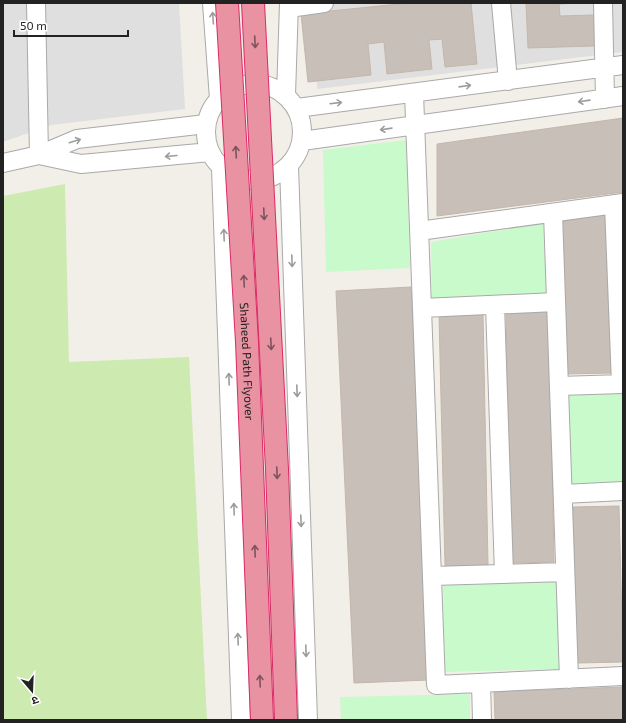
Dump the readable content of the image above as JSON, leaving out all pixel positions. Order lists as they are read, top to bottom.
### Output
{
  "streets": {
    "highway": ["Shaheed Path Flyover"]
  },
  "scale_bar": "50 m",
  "north": "bottom"
}
